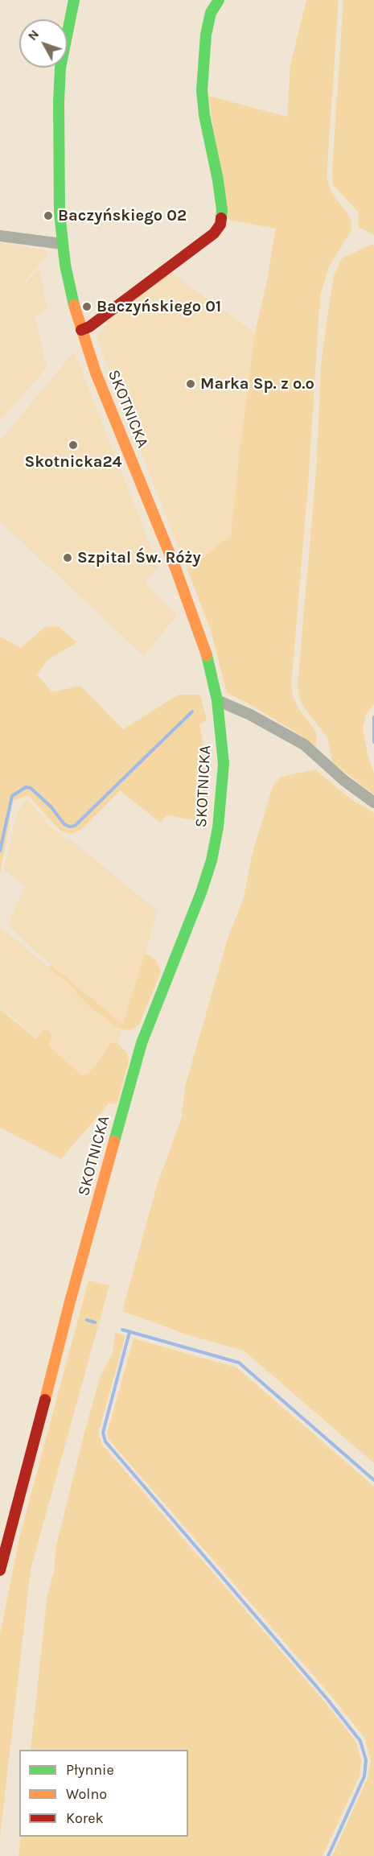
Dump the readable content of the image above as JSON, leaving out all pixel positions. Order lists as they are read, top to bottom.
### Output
{
  "streets": {
    "main road": ["SKOTNICKA"]
  },
  "places": [
    "Baczyńskiego 02",
    "Baczyńskiego 01",
    "Marka Sp. z o.o",
    "Skotnicka24",
    "Szpital Św. Róży"
  ],
  "legend": ["Płynnie", "Wolno", "Korek"],
  "north": "top left"
}
